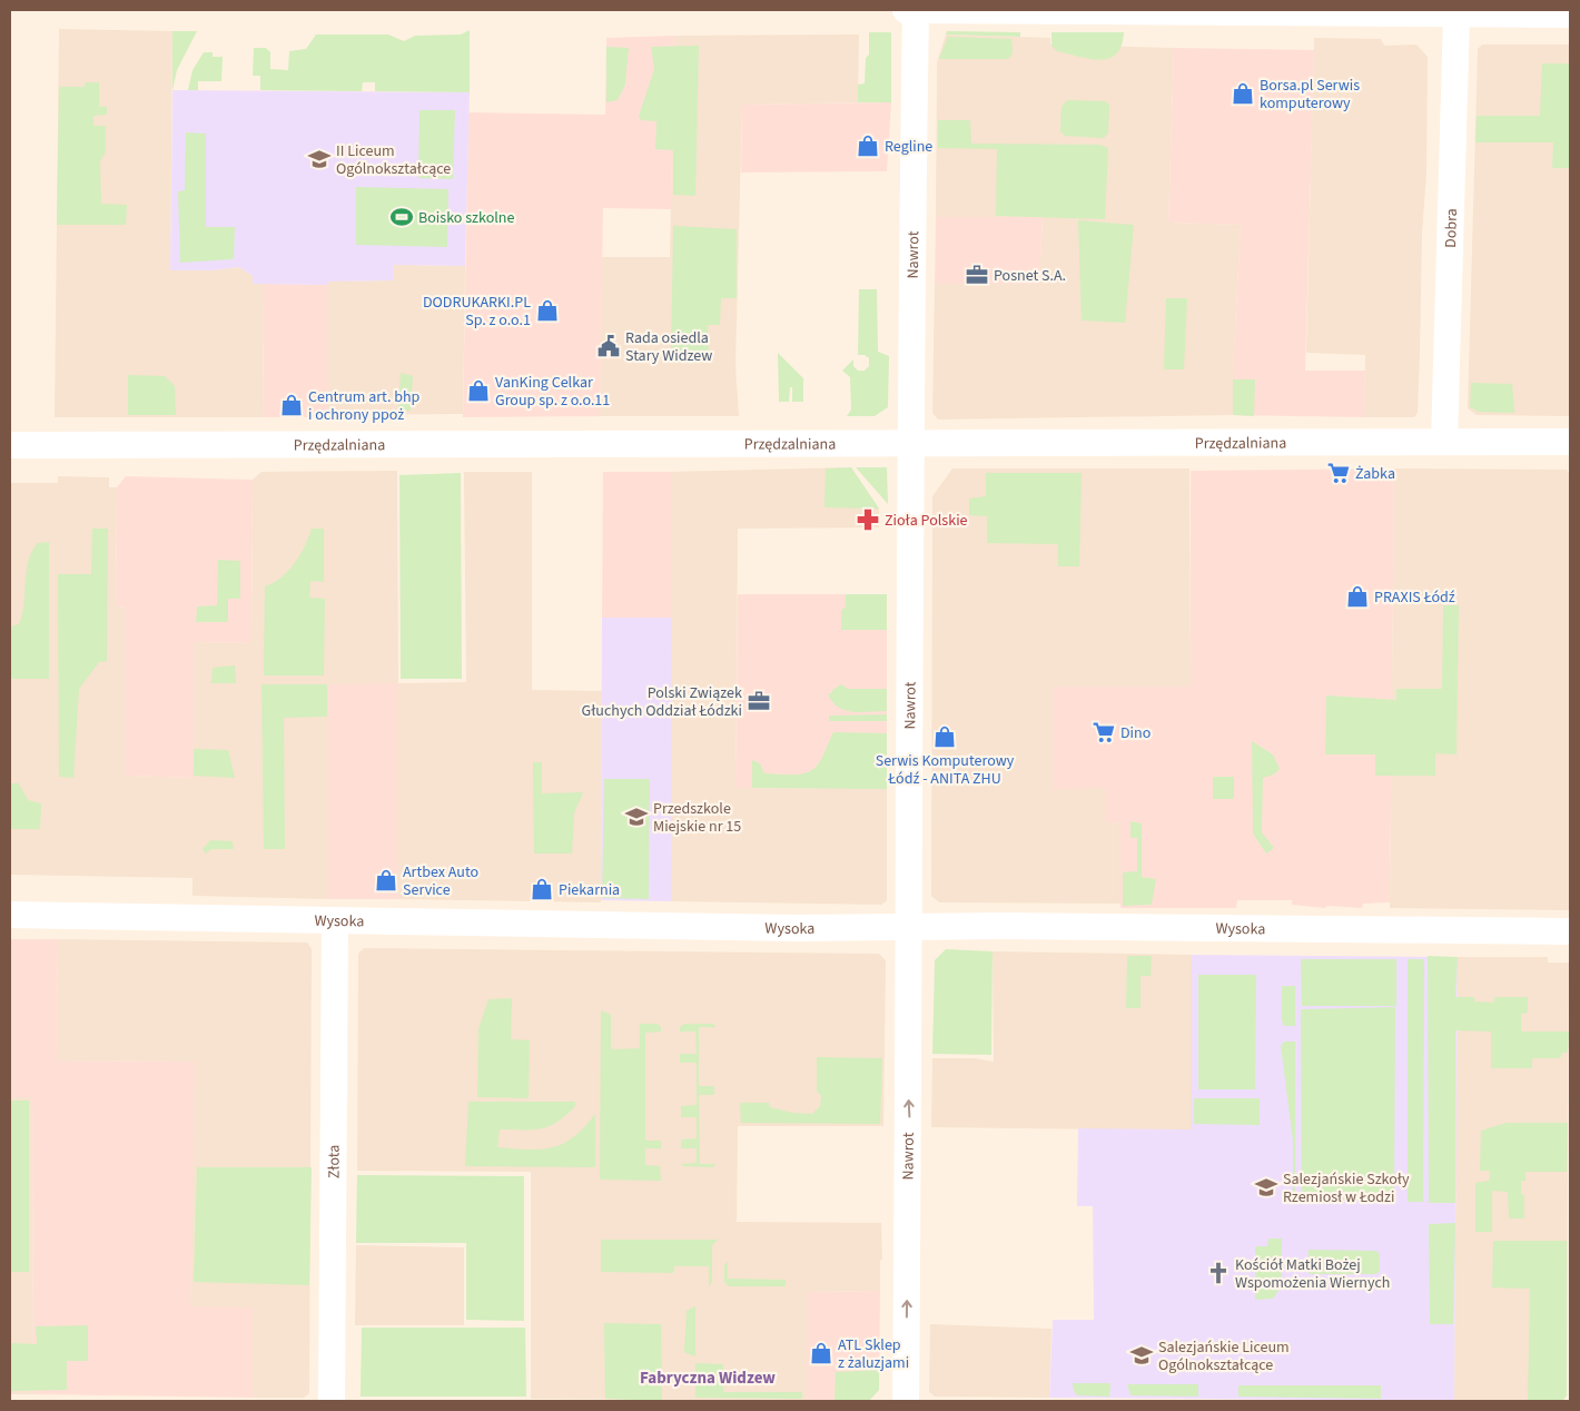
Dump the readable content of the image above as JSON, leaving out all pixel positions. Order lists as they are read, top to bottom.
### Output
{
  "streets": {
    "street": [
      "Dobra",
      "Nawrot",
      "Przędzalniana",
      "Wysoka",
      "Złota"
    ]
  },
  "crossings": [
    ["Dobra", "Przędzalniana"],
    ["Nawrot", "Przędzalniana"],
    ["Nawrot", "Wysoka"],
    ["Wysoka", "Złota"]
  ],
  "districts": ["Fabryczna Widzew"],
  "places": {
    "shop": [
      "Borsa.pl Serwis komputerowy",
      "Regline",
      "DODRUKARKI.PL Sp. z o.o.1",
      "VanKing Celkar Group sp. z o.o.11",
      "Centrum art. bhp i ochrony ppoż",
      "PRAXIS Łódź",
      "Serwis Komputerowy Łódź - ANITA ZHU",
      "Artbex Auto Service",
      "Piekarnia",
      "ATL Sklep z żaluzjami"
    ],
    "school or university": [
      "II Liceum Ogólnokształcące",
      "Przedszkole Miejskie nr 15",
      "Salezjańskie Szkoły Rzemiosł w Łodzi",
      "Salezjańskie Liceum Ogólnokształcące"
    ],
    "sports": ["Boisko szkolne"],
    "office": ["Posnet S.A.", "Polski Związek Głuchych Oddział Łódzki"],
    "public building": ["Rada osiedla Stary Widzew"],
    "supermarket": ["Żabka", "Dino"],
    "pharmacy": ["Zioła Polskie"],
    "church": ["Kościół Matki Bożej Wspomożenia Wiernych"]
  }
}
